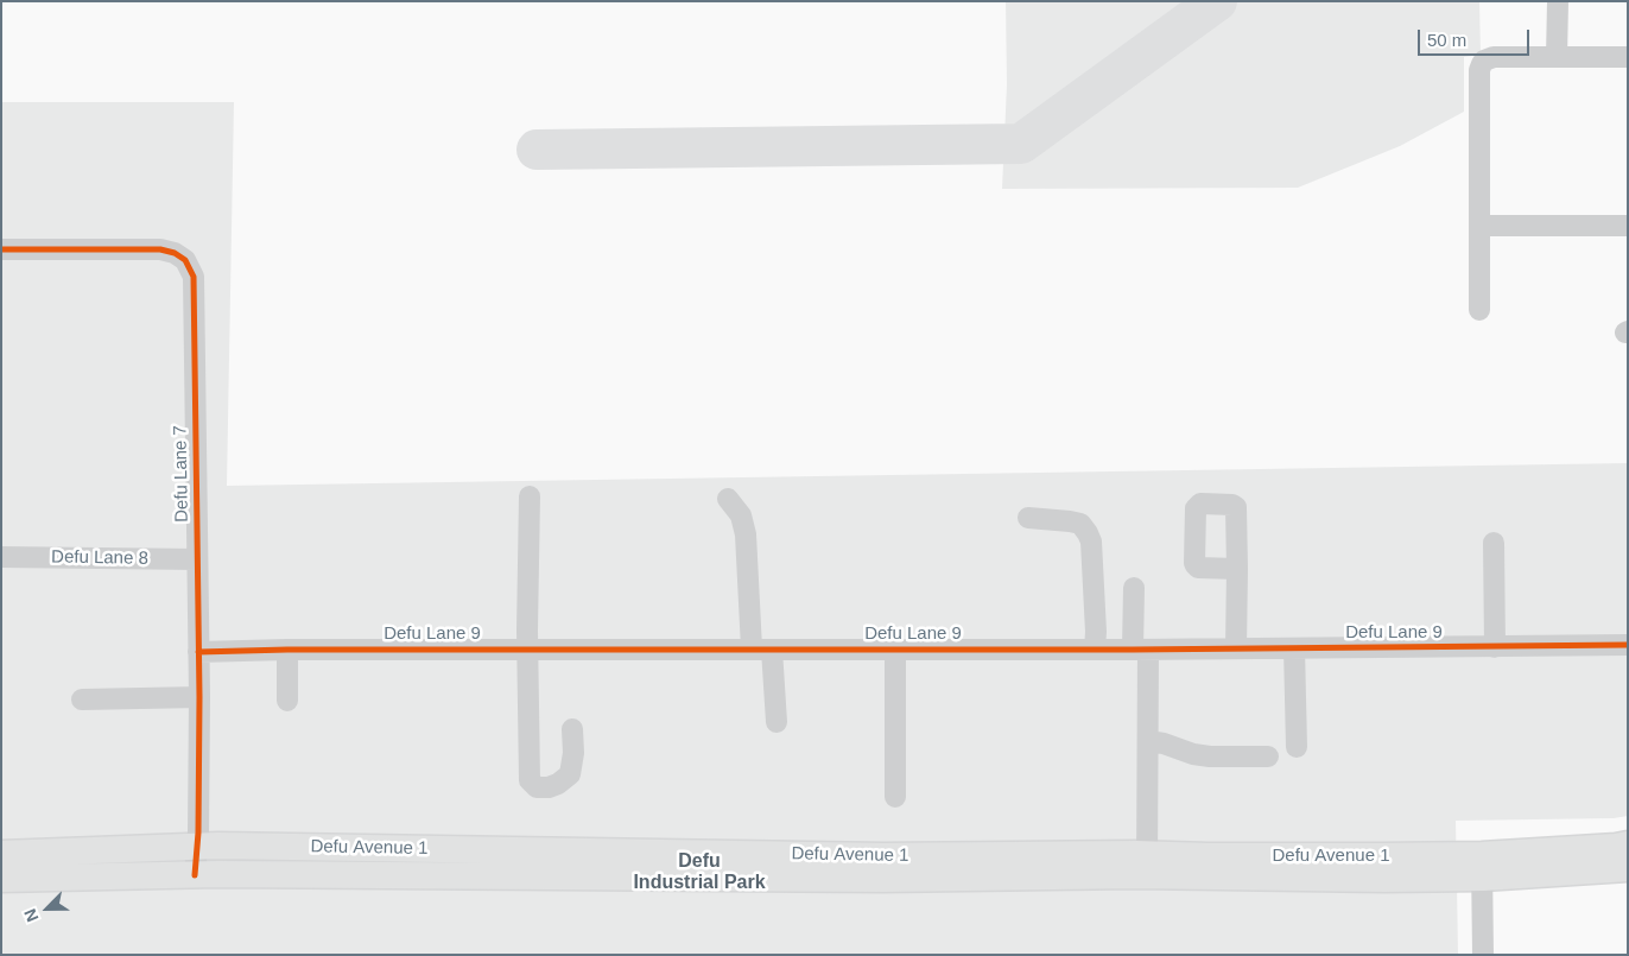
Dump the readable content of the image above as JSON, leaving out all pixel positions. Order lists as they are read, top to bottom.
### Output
{
  "streets": {
    "main road": ["Defu Avenue 1"],
    "street": ["Defu Lane 7", "Defu Lane 8", "Defu Lane 9"]
  },
  "crossings": [
    ["Defu Lane 7", "Defu Lane 8"],
    ["Defu Lane 7", "Defu Lane 9"],
    ["Defu Lane 7", "Defu Avenue 1"]
  ],
  "districts": ["Defu Industrial Park"],
  "scale_bar": "50 m",
  "north": "bottom left"
}
